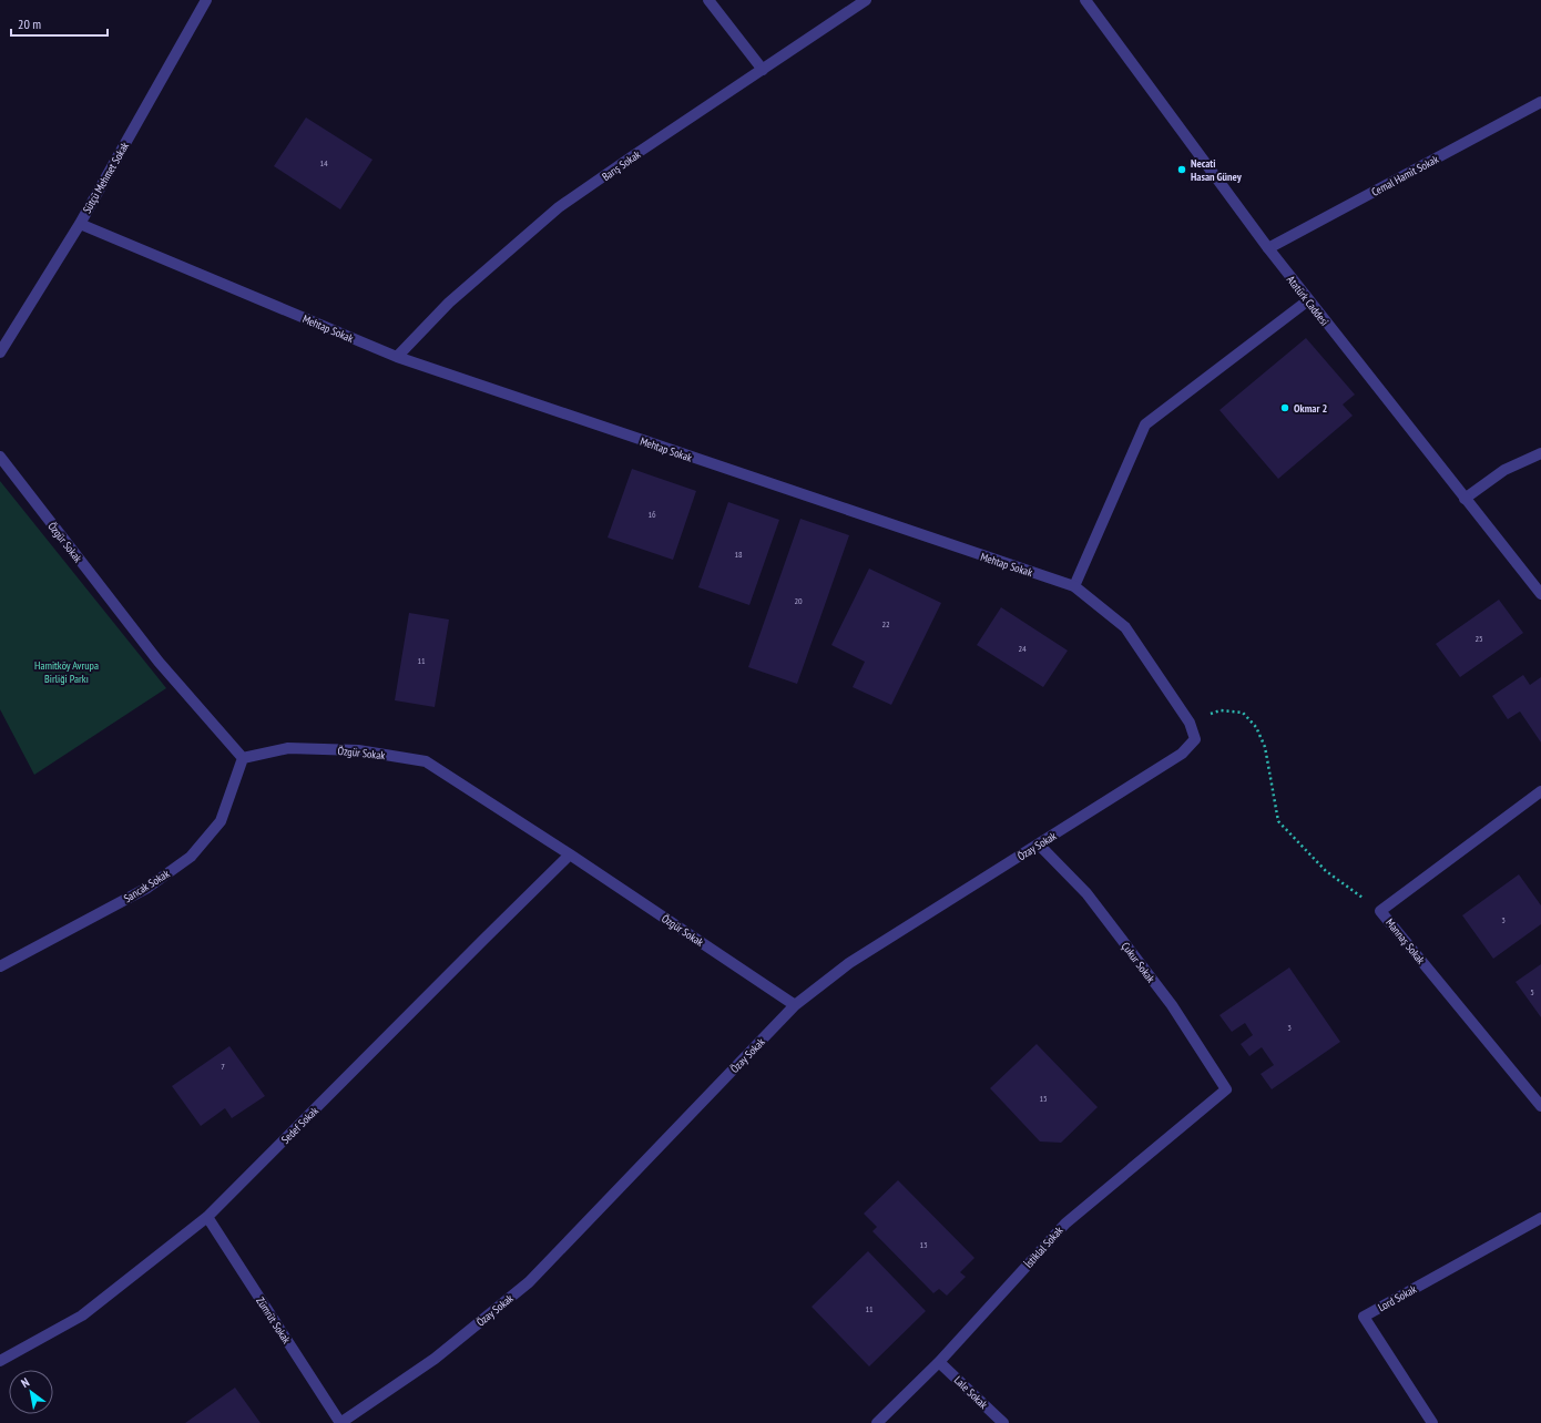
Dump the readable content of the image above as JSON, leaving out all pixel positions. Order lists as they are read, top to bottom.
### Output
{
  "streets": {
    "street": [
      "Barış Sokak",
      "Cemal Hamit Sokak",
      "Sütçü Mehmet Sokak",
      "Atatürk Caddesi",
      "Mehtap Sokak",
      "Özgür Sokak",
      "Özay Sokak",
      "Sancak Sokak",
      "Mannaş Sokak",
      "Çukur Sokak",
      "Sedef Sokak",
      "İstiklal Sokak",
      "Lord Sokak",
      "Zümrüt Sokak",
      "Lale Sokak"
    ]
  },
  "crossings": [
    ["Barış Sokak", "Mehtap Sokak"],
    ["Cemal Hamit Sokak", "Atatürk Caddesi"],
    ["Sütçü Mehmet Sokak", "Mehtap Sokak"],
    ["Mehtap Sokak", "Özay Sokak"],
    ["Özgür Sokak", "Özay Sokak"],
    ["Özgür Sokak", "Sancak Sokak"],
    ["Özgür Sokak", "Sedef Sokak"],
    ["Özay Sokak", "Çukur Sokak"],
    ["Özay Sokak", "Zümrüt Sokak"],
    ["Çukur Sokak", "İstiklal Sokak"],
    ["Sedef Sokak", "Zümrüt Sokak"],
    ["İstiklal Sokak", "Lale Sokak"]
  ],
  "parks": ["Hamitköy Avrupa Birliği Parkı"],
  "places": ["Necati Hasan Güney", "Okmar 2"],
  "house_numbers": [
    "14",
    "16",
    "18",
    "20",
    "22",
    "25",
    "24",
    "11",
    "3",
    "5",
    "3",
    "7",
    "15",
    "13",
    "11"
  ],
  "scale_bar": "20 m",
  "north": "top left"
}
